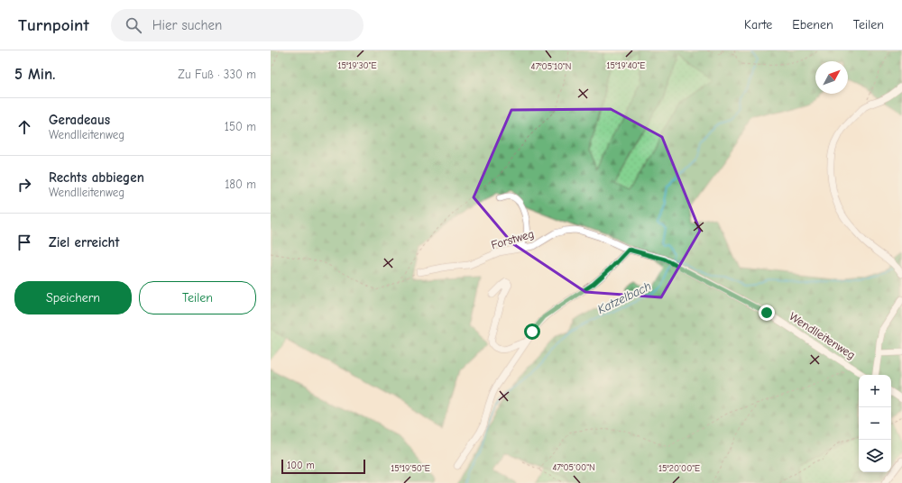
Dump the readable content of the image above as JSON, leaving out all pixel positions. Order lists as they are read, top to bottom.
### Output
{
  "streets": {
    "street": ["Forstweg", "Wendlleitenweg"]
  },
  "crossings": [
    ["Forstweg", "Wendlleitenweg"]
  ],
  "water": ["Katzelbach"],
  "scale_bar": "100 m",
  "north": "top right",
  "page": {
    "header": "Turnpoint",
    "search": "Hier suchen",
    "nav": ["Karte", "Ebenen", "Teilen"],
    "heading": ["5 Min.", "Zu Fuß · 330 m"],
    "list": [
      ["Geradeaus", "Wendlleitenweg", "150 m"],
      ["Rechts abbiegen", "Wendlleitenweg", "180 m"],
      "Ziel erreicht"
    ],
    "buttons": ["Speichern", "Teilen"],
    "map_buttons": ["+", "−"],
    "scale": "100 m"
  },
  "coordinates": [
    "15°19'30\"E",
    "15°19'40\"E",
    "47°05'10\"N",
    "47°05'00\"N",
    "15°19'50\"E",
    "15°20'00\"E"
  ]
}
